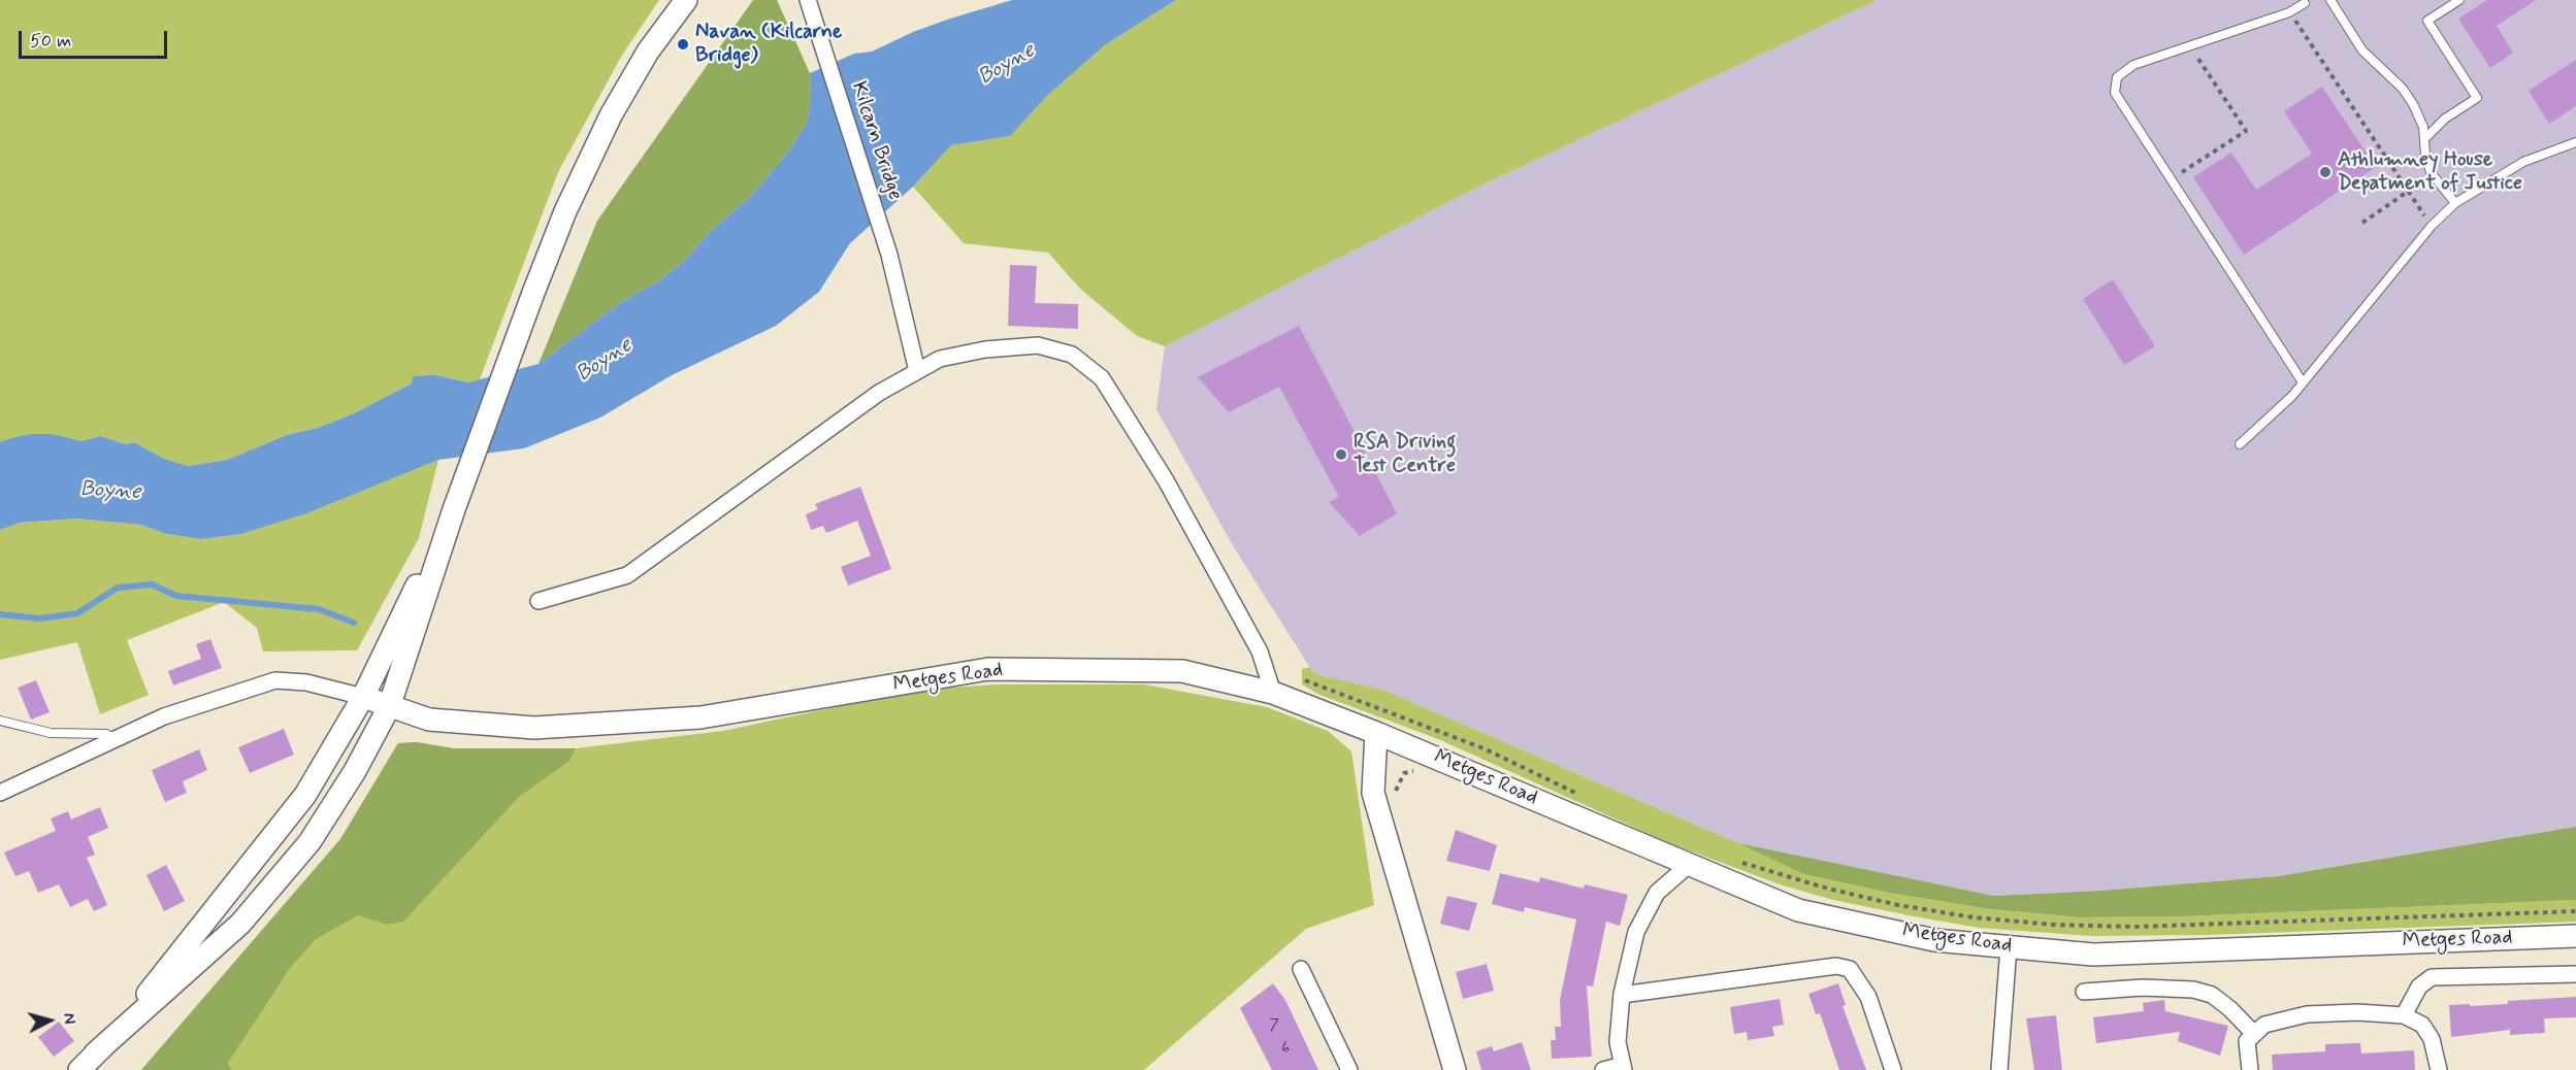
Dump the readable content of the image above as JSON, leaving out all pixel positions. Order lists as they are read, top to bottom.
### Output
{
  "streets": {
    "street": ["Kilcarn Bridge", "Metges Road"]
  },
  "water": ["Boyne"],
  "places": ["Navan (Kilcarne Bridge)", "Athlumney House Depatment of Justice", "RSA Driving Test Centre"],
  "house_numbers": ["7", "6"],
  "scale_bar": "50 m",
  "north": "right"
}
